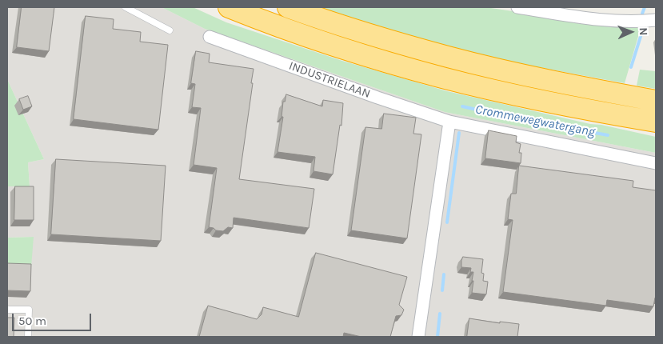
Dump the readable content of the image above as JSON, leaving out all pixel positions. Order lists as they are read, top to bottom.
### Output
{
  "streets": {
    "street": ["INDUSTRIELAAN"]
  },
  "water": ["Crommewegwatergang"],
  "scale_bar": "50 m",
  "north": "right"
}
